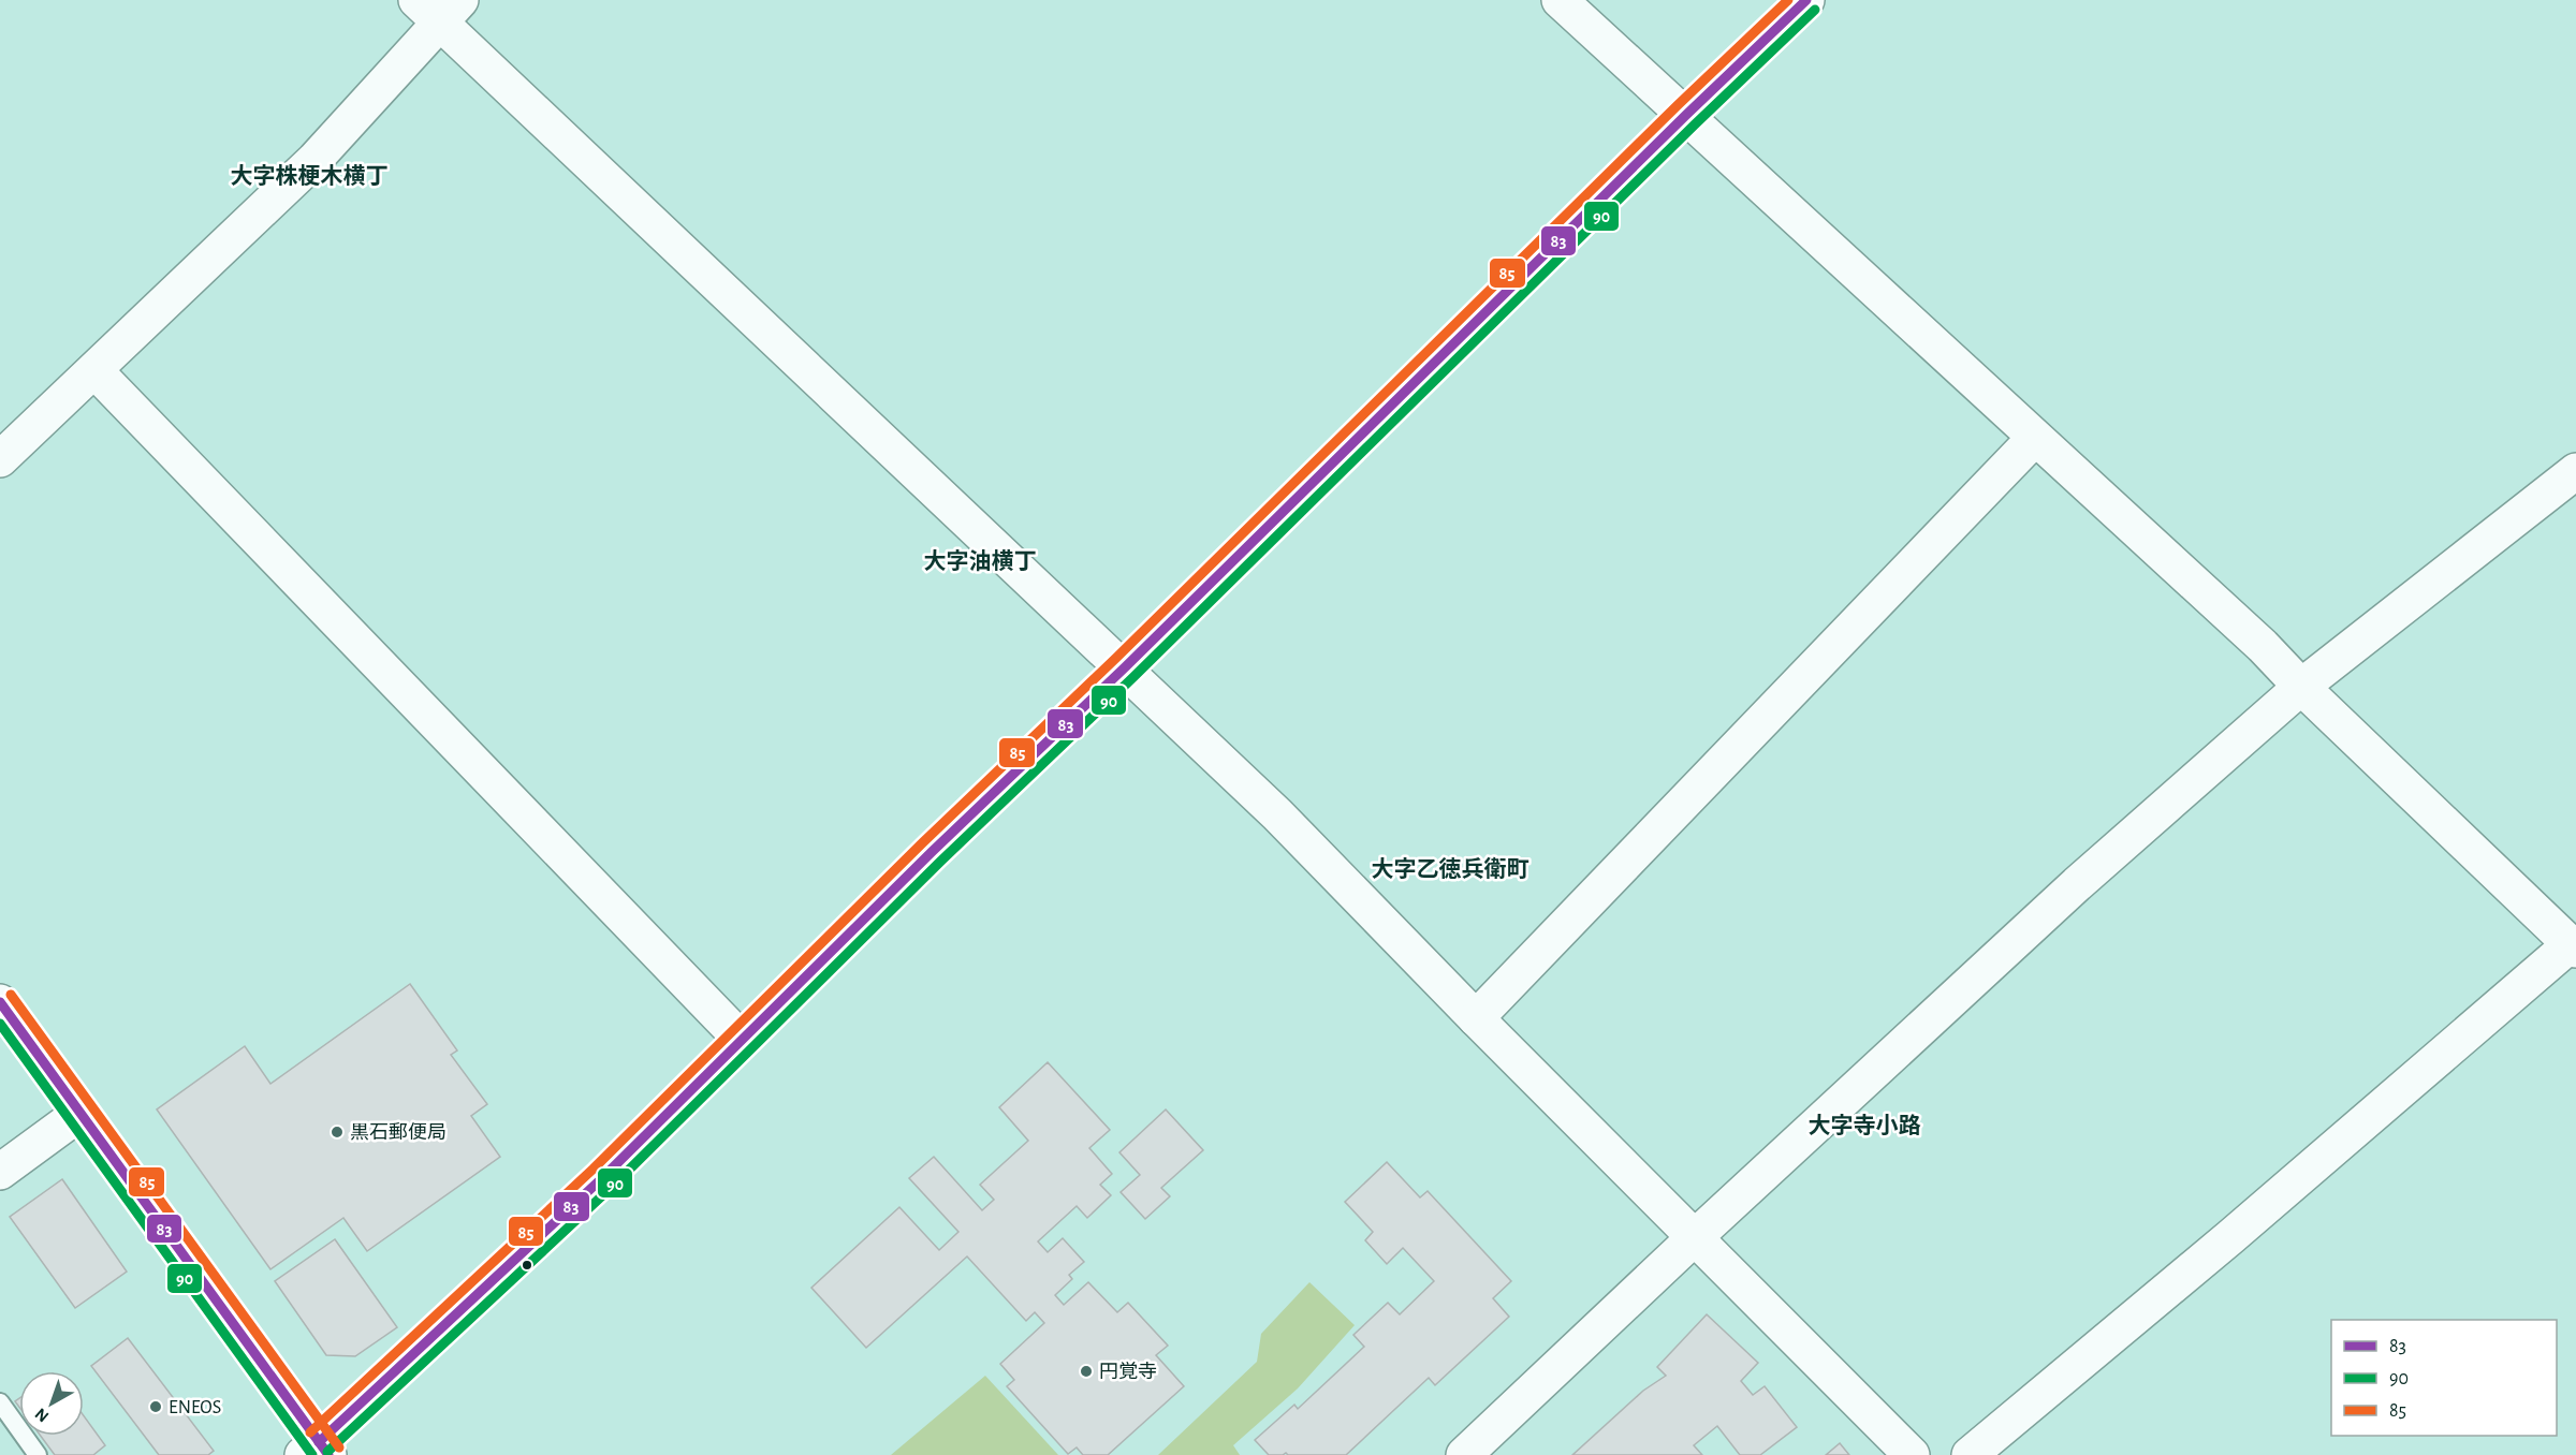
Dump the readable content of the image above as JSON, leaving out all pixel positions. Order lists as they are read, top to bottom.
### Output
{
  "districts": [
    "大字株梗木横丁",
    "大字油横丁",
    "大字乙徳兵衛町",
    "大字寺小路"
  ],
  "places": ["黒石郵便局", "円覚寺", "ENEOS"],
  "lines": ["transit line 83", "transit line 85", "transit line 90"],
  "legend": ["83", "90", "85"],
  "north": "bottom left"
}
